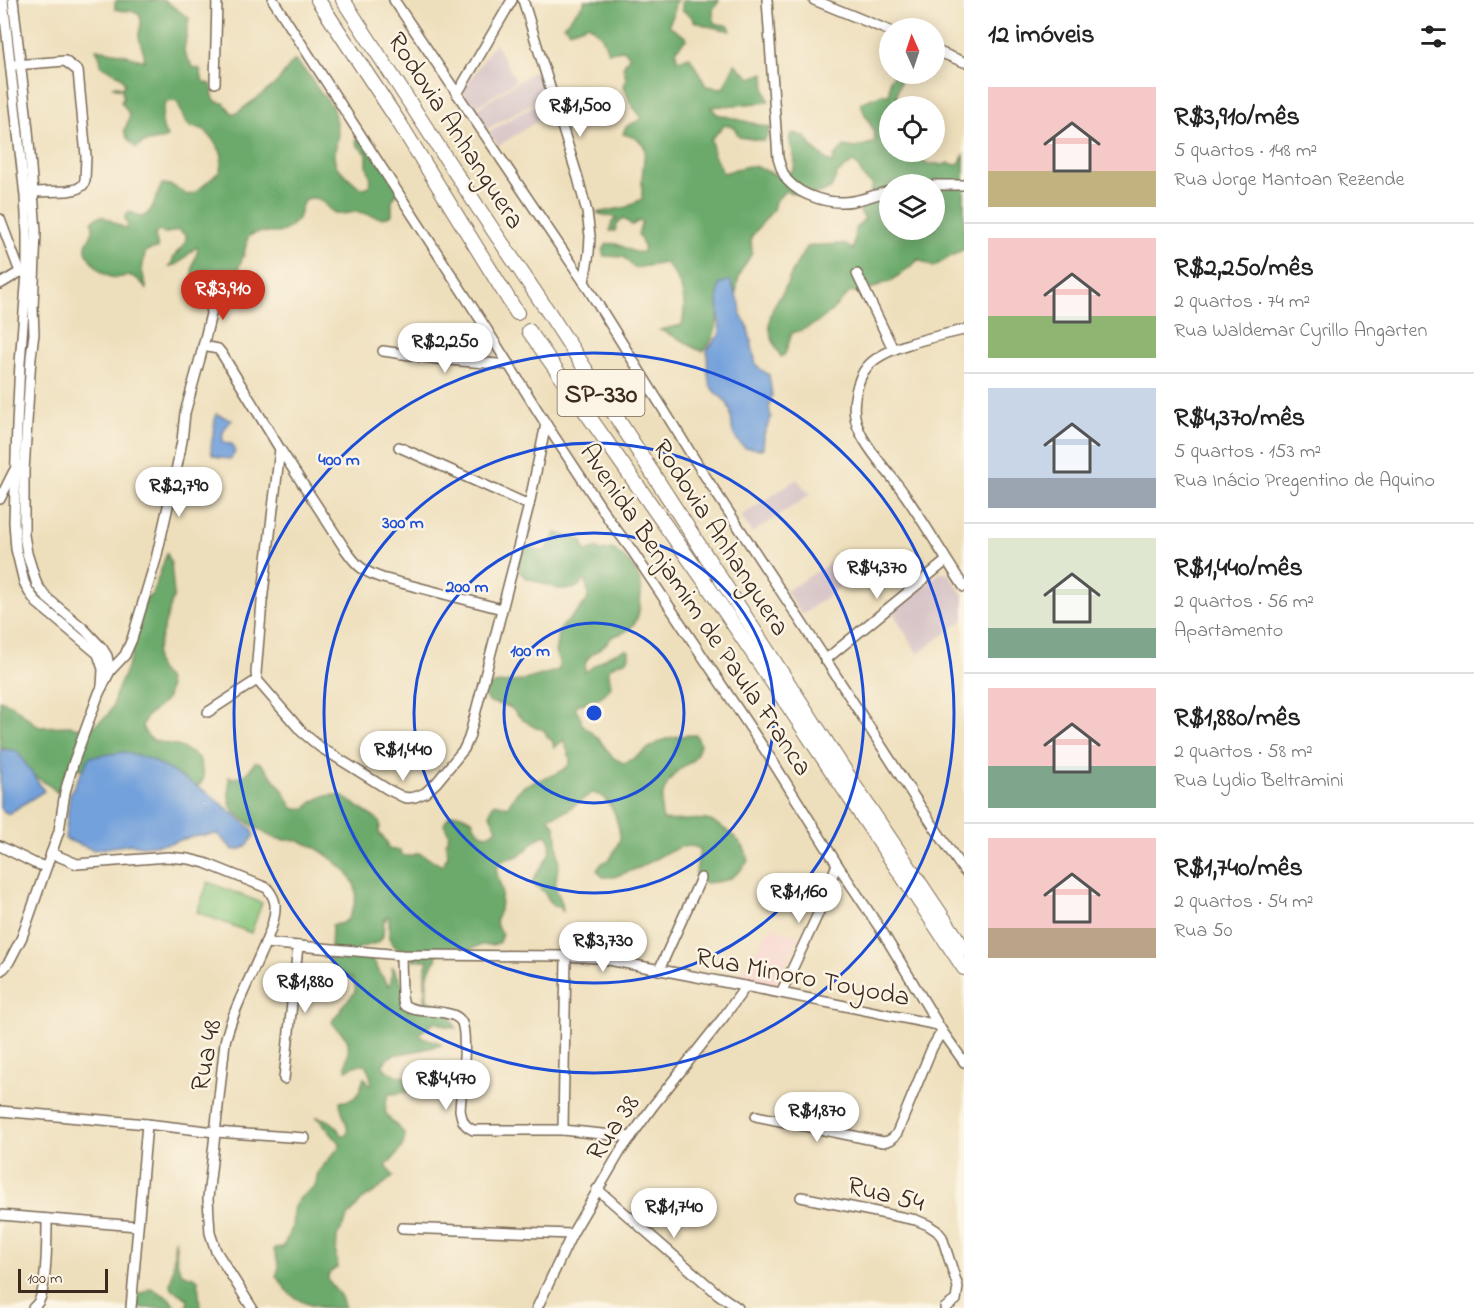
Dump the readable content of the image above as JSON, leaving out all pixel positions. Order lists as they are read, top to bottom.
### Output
{
  "streets": {
    "highway": ["Rodovia Anhanguera", "SP-330"],
    "street": [
      "Avenida Benjamim de Paula Franca",
      "Rua Minoro Toyoda",
      "Rua 48",
      "Rua 38",
      "Rua 54"
    ]
  },
  "crossings": [
    ["Avenida Benjamim de Paula Franca", "Rua Minoro Toyoda"],
    ["Rua Minoro Toyoda", "Rua 48"],
    ["Rua Minoro Toyoda", "Rua 38"]
  ],
  "scale_bar": "100 m",
  "north": "top",
  "page": {
    "heading": "12 imóveis",
    "list": [
      {
        "name": "R$3,910/mês",
        "note": "5 quartos · 148 m² · Rua Jorge Mantoan Rezende"
      },
      {
        "name": "R$2,250/mês",
        "note": "2 quartos · 74 m² · Rua Waldemar Cyrillo Angarten"
      },
      {
        "name": "R$4,370/mês",
        "note": "5 quartos · 153 m² · Rua Inácio Pregentino de Aquino"
      },
      {
        "name": "R$1,440/mês",
        "note": "2 quartos · 56 m² · Apartamento"
      },
      {
        "name": "R$1,880/mês",
        "note": "2 quartos · 58 m² · Rua Lydio Beltramini"
      },
      {
        "name": "R$1,740/mês",
        "note": "2 quartos · 54 m² · Rua 50"
      }
    ],
    "price": [
      "R$1,500",
      "R$3,910",
      "R$2,250",
      "R$2,790",
      "R$4,370",
      "R$1,440",
      "R$1,160",
      "R$3,730",
      "R$1,880",
      "R$4,470",
      "R$1,870",
      "R$1,740"
    ],
    "scale": "100 m"
  },
  "rings": [
    "400 m",
    "300 m",
    "200 m",
    "100 m"
  ]
}
